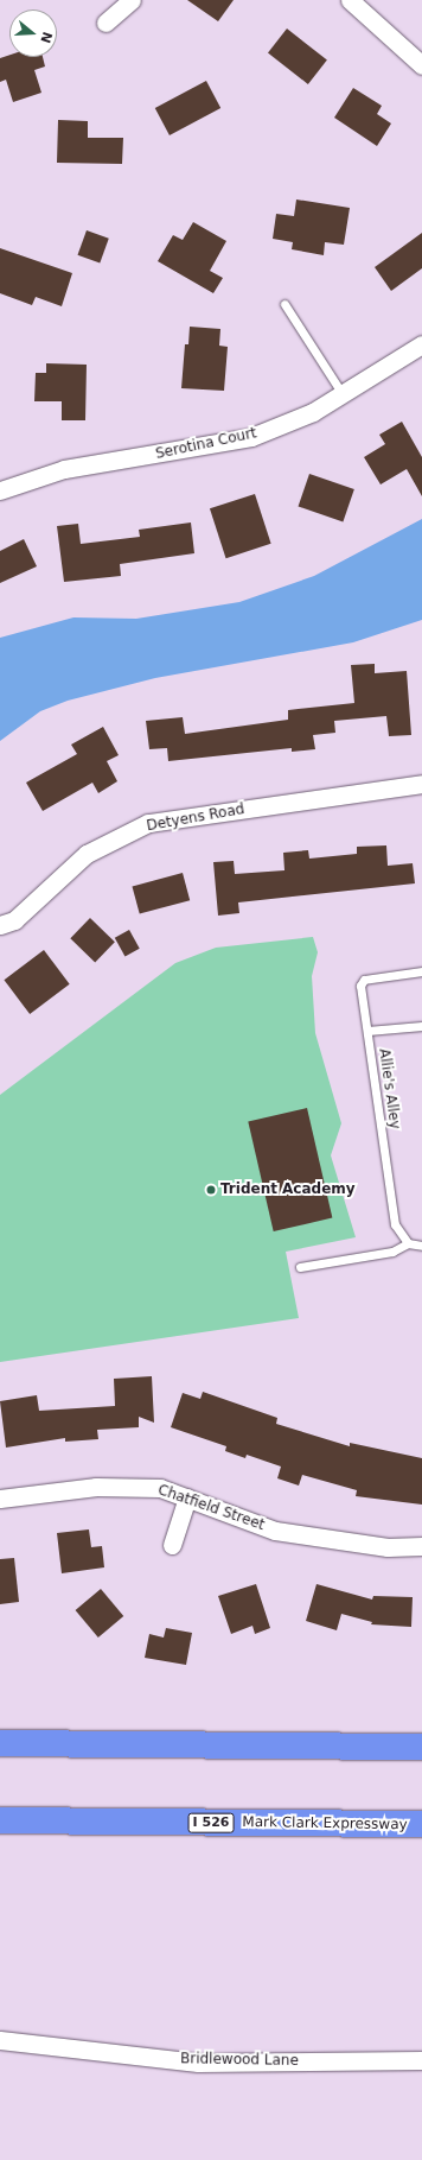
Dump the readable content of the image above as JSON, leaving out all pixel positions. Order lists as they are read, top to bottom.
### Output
{
  "streets": {
    "highway": ["I 526", "Mark Clark Expressway"],
    "street": [
      "Serotina Court",
      "Detyens Road",
      "Chatfield Street",
      "Bridlewood Lane"
    ],
    "lane": ["Allie's Alley"]
  },
  "places": ["Trident Academy"],
  "north": "right"
}
